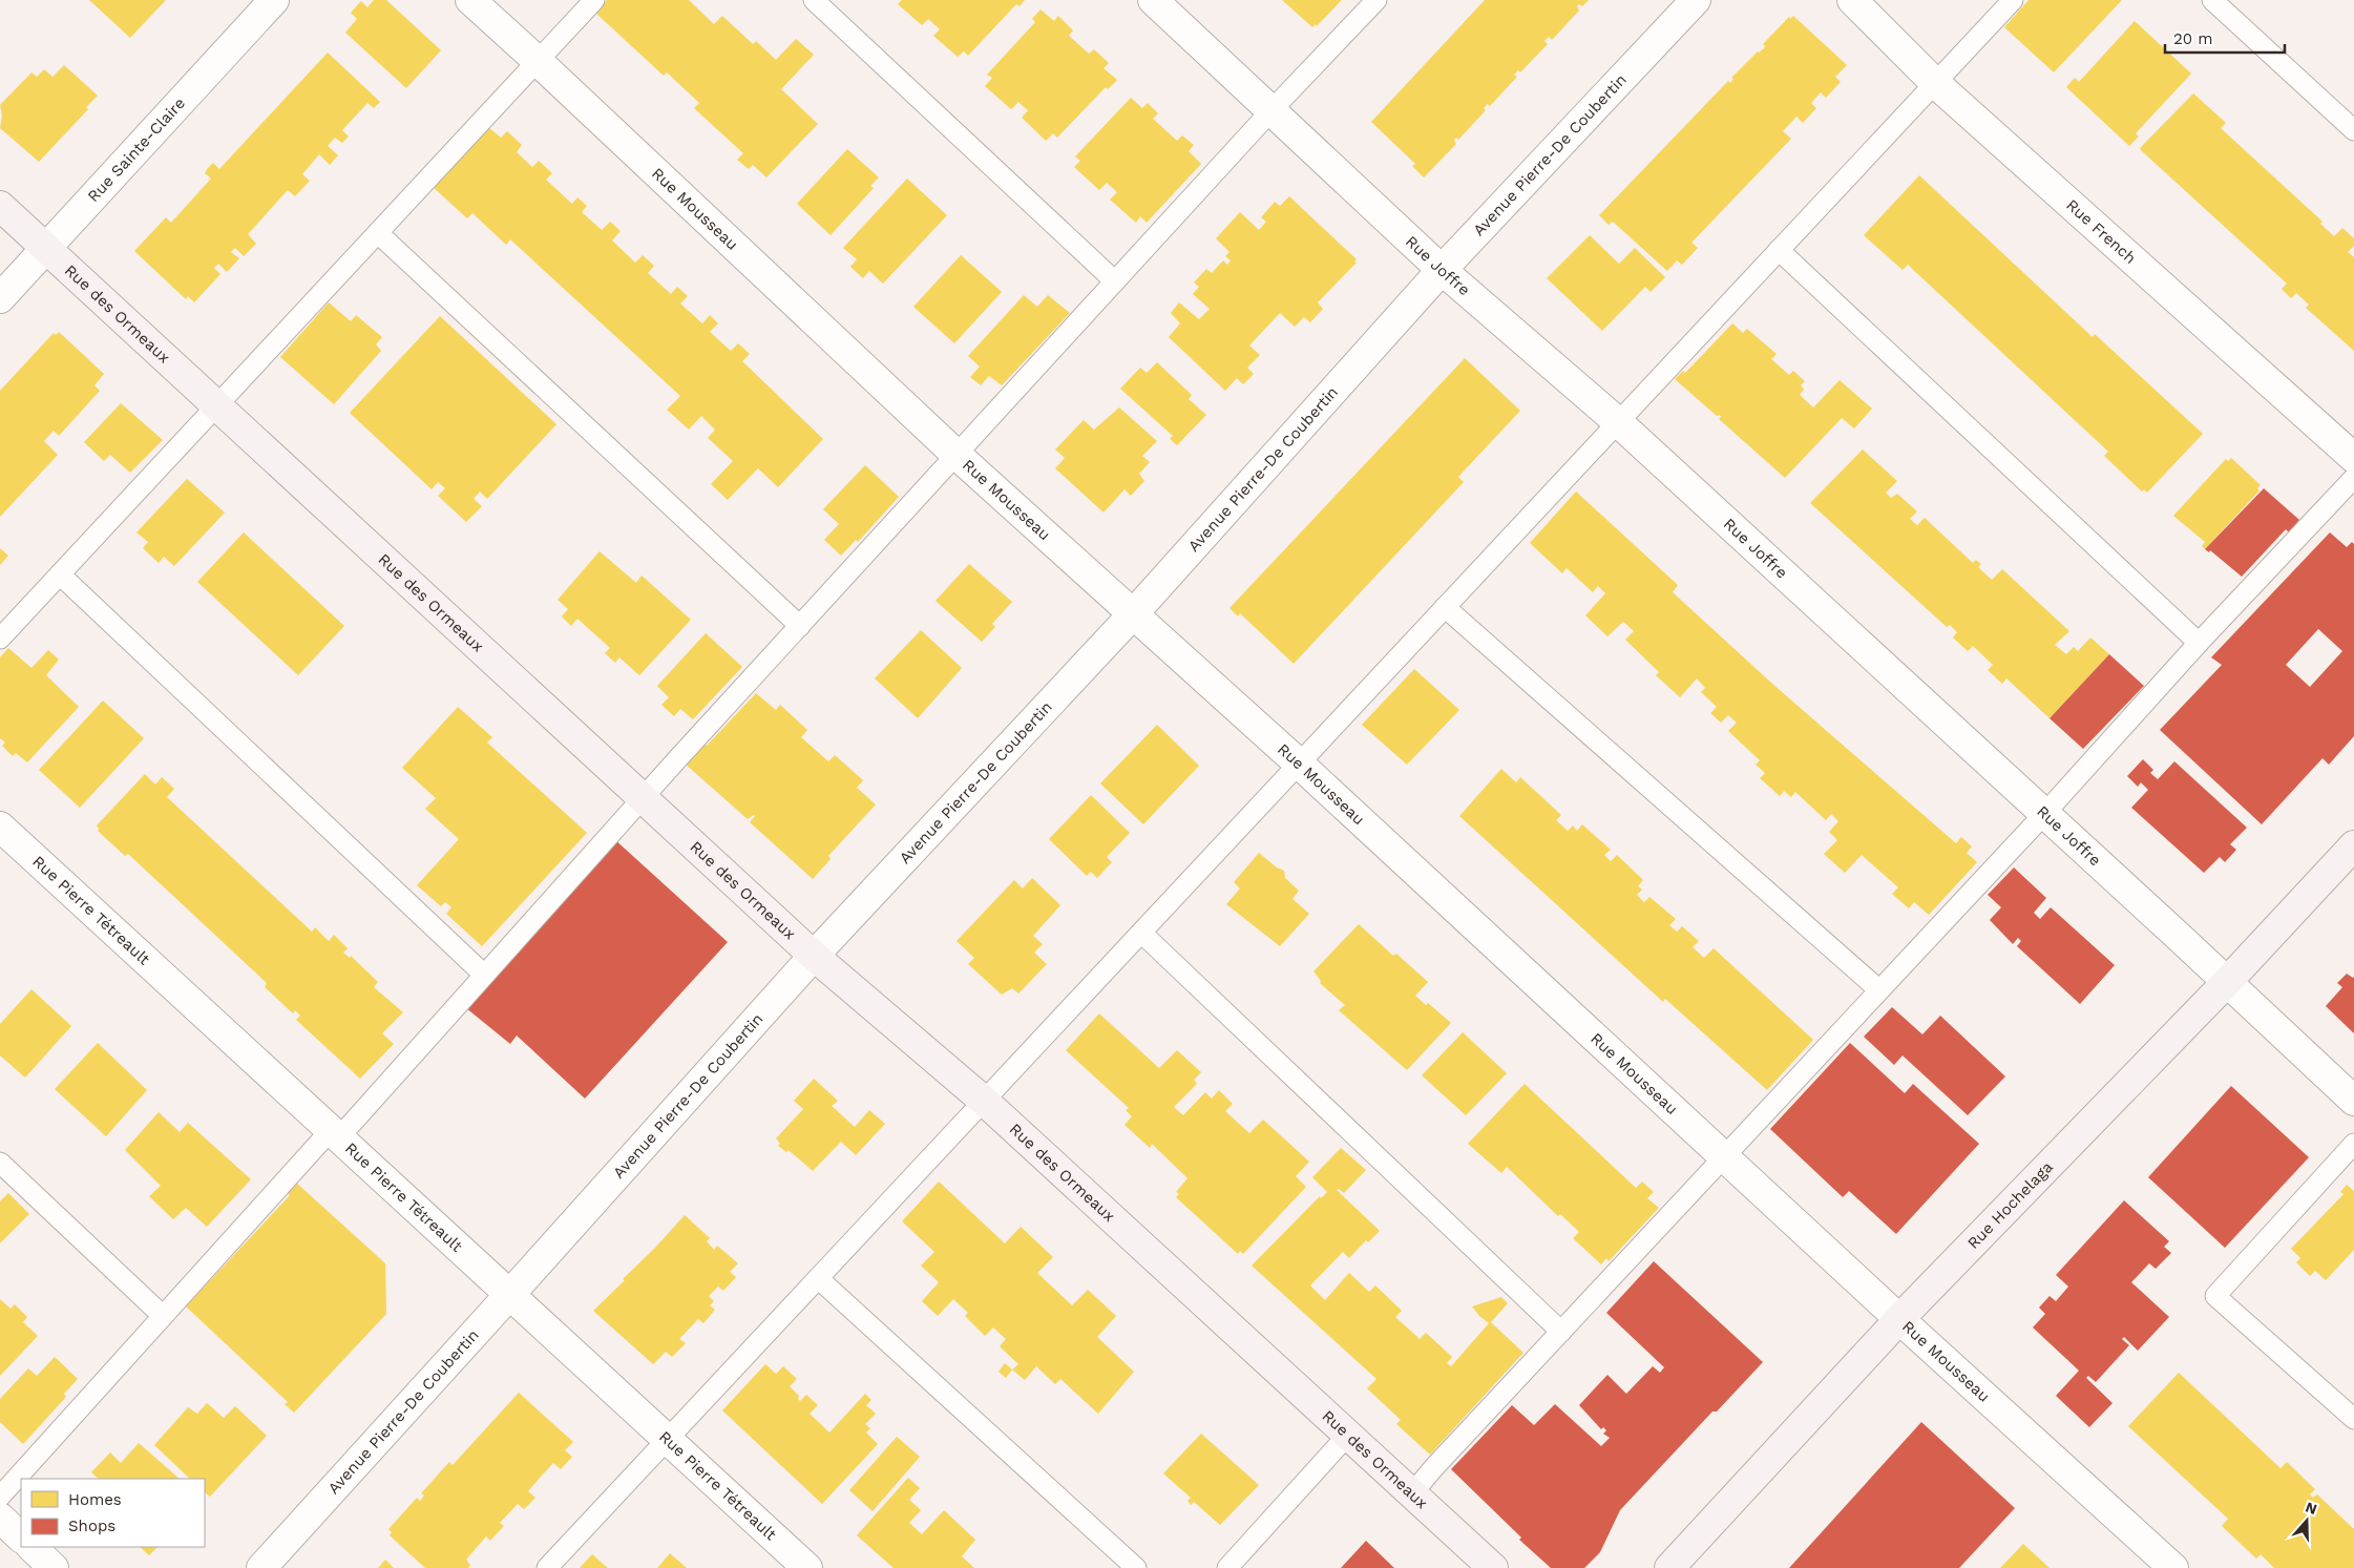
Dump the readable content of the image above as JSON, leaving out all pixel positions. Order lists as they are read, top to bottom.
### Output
{
  "streets": {
    "street": [
      "Rue Sainte-Claire",
      "Avenue Pierre-De Coubertin",
      "Rue Mousseau",
      "Rue French",
      "Rue Joffre",
      "Rue des Ormeaux",
      "Rue Pierre Tétreault",
      "Rue Hochelaga"
    ]
  },
  "crossings": [
    ["Rue Sainte-Claire", "Rue des Ormeaux"],
    ["Avenue Pierre-De Coubertin", "Rue Mousseau"],
    ["Avenue Pierre-De Coubertin", "Rue Joffre"],
    ["Avenue Pierre-De Coubertin", "Rue des Ormeaux"],
    ["Avenue Pierre-De Coubertin", "Rue Pierre Tétreault"],
    ["Rue Mousseau", "Rue Hochelaga"],
    ["Rue Joffre", "Rue Hochelaga"]
  ],
  "legend": ["Homes", "Shops"],
  "scale_bar": "20 m",
  "north": "top"
}
